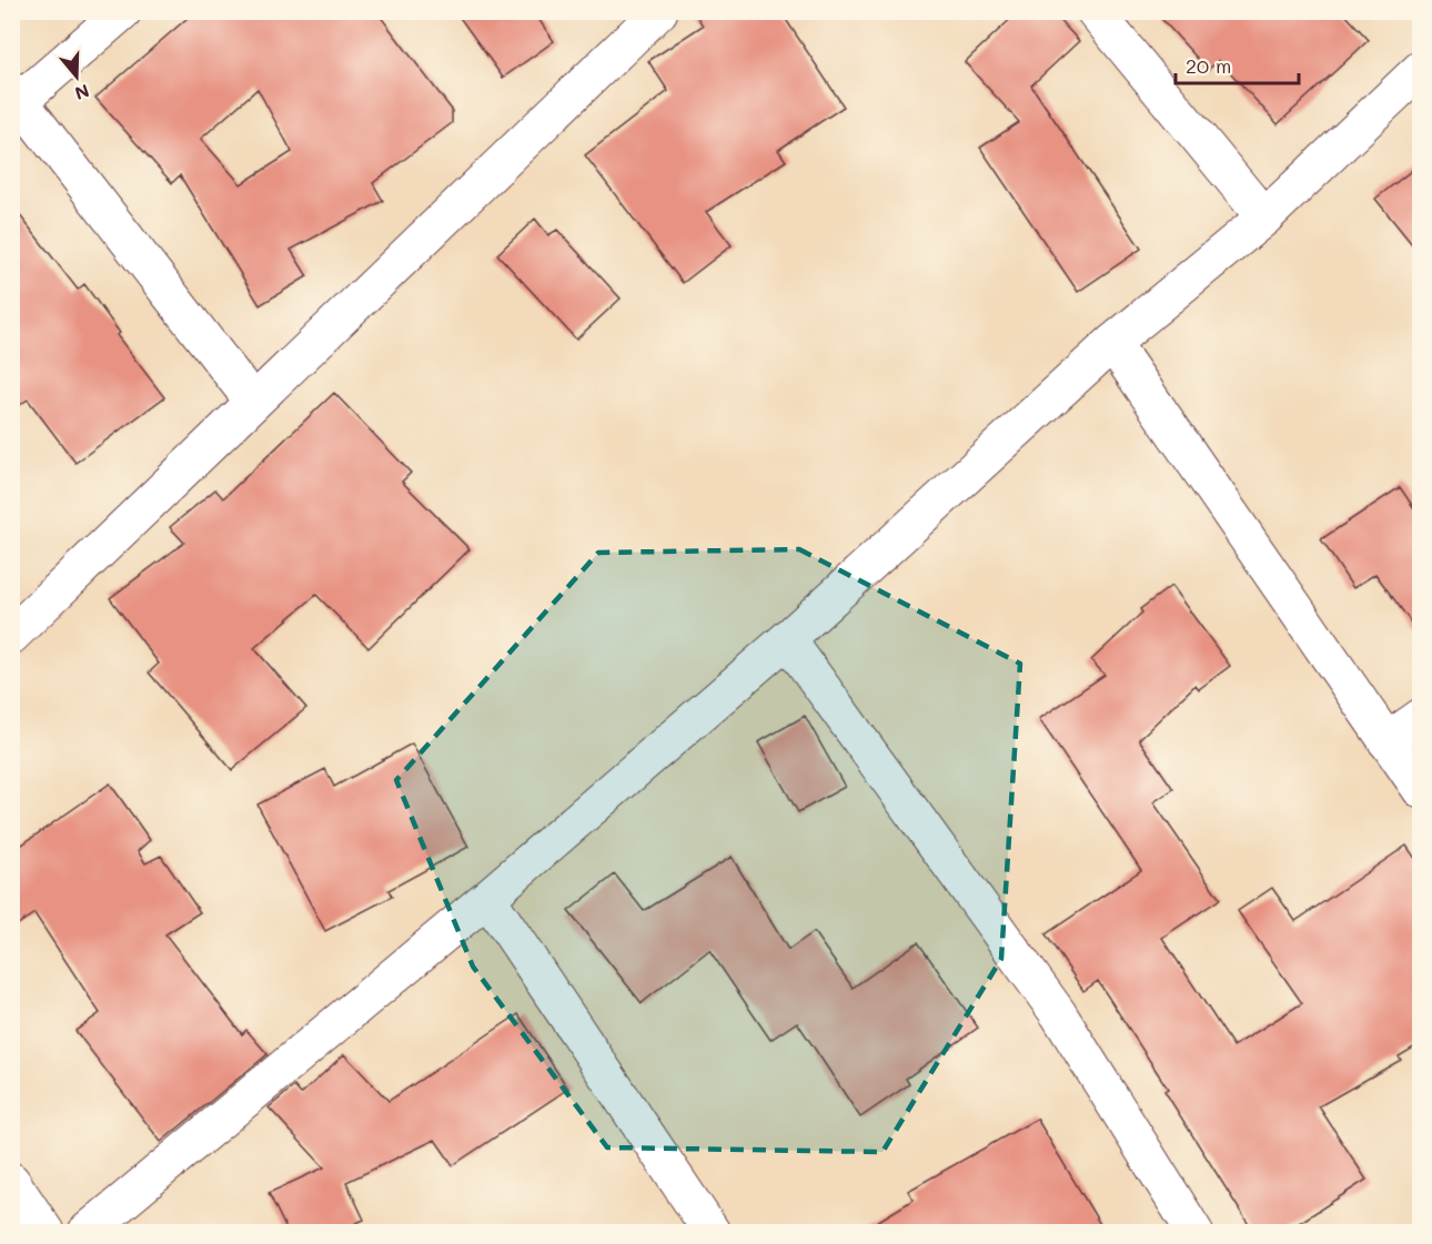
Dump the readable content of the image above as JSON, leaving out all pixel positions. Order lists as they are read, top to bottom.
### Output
{
  "scale_bar": "20 m",
  "north": "bottom"
}
